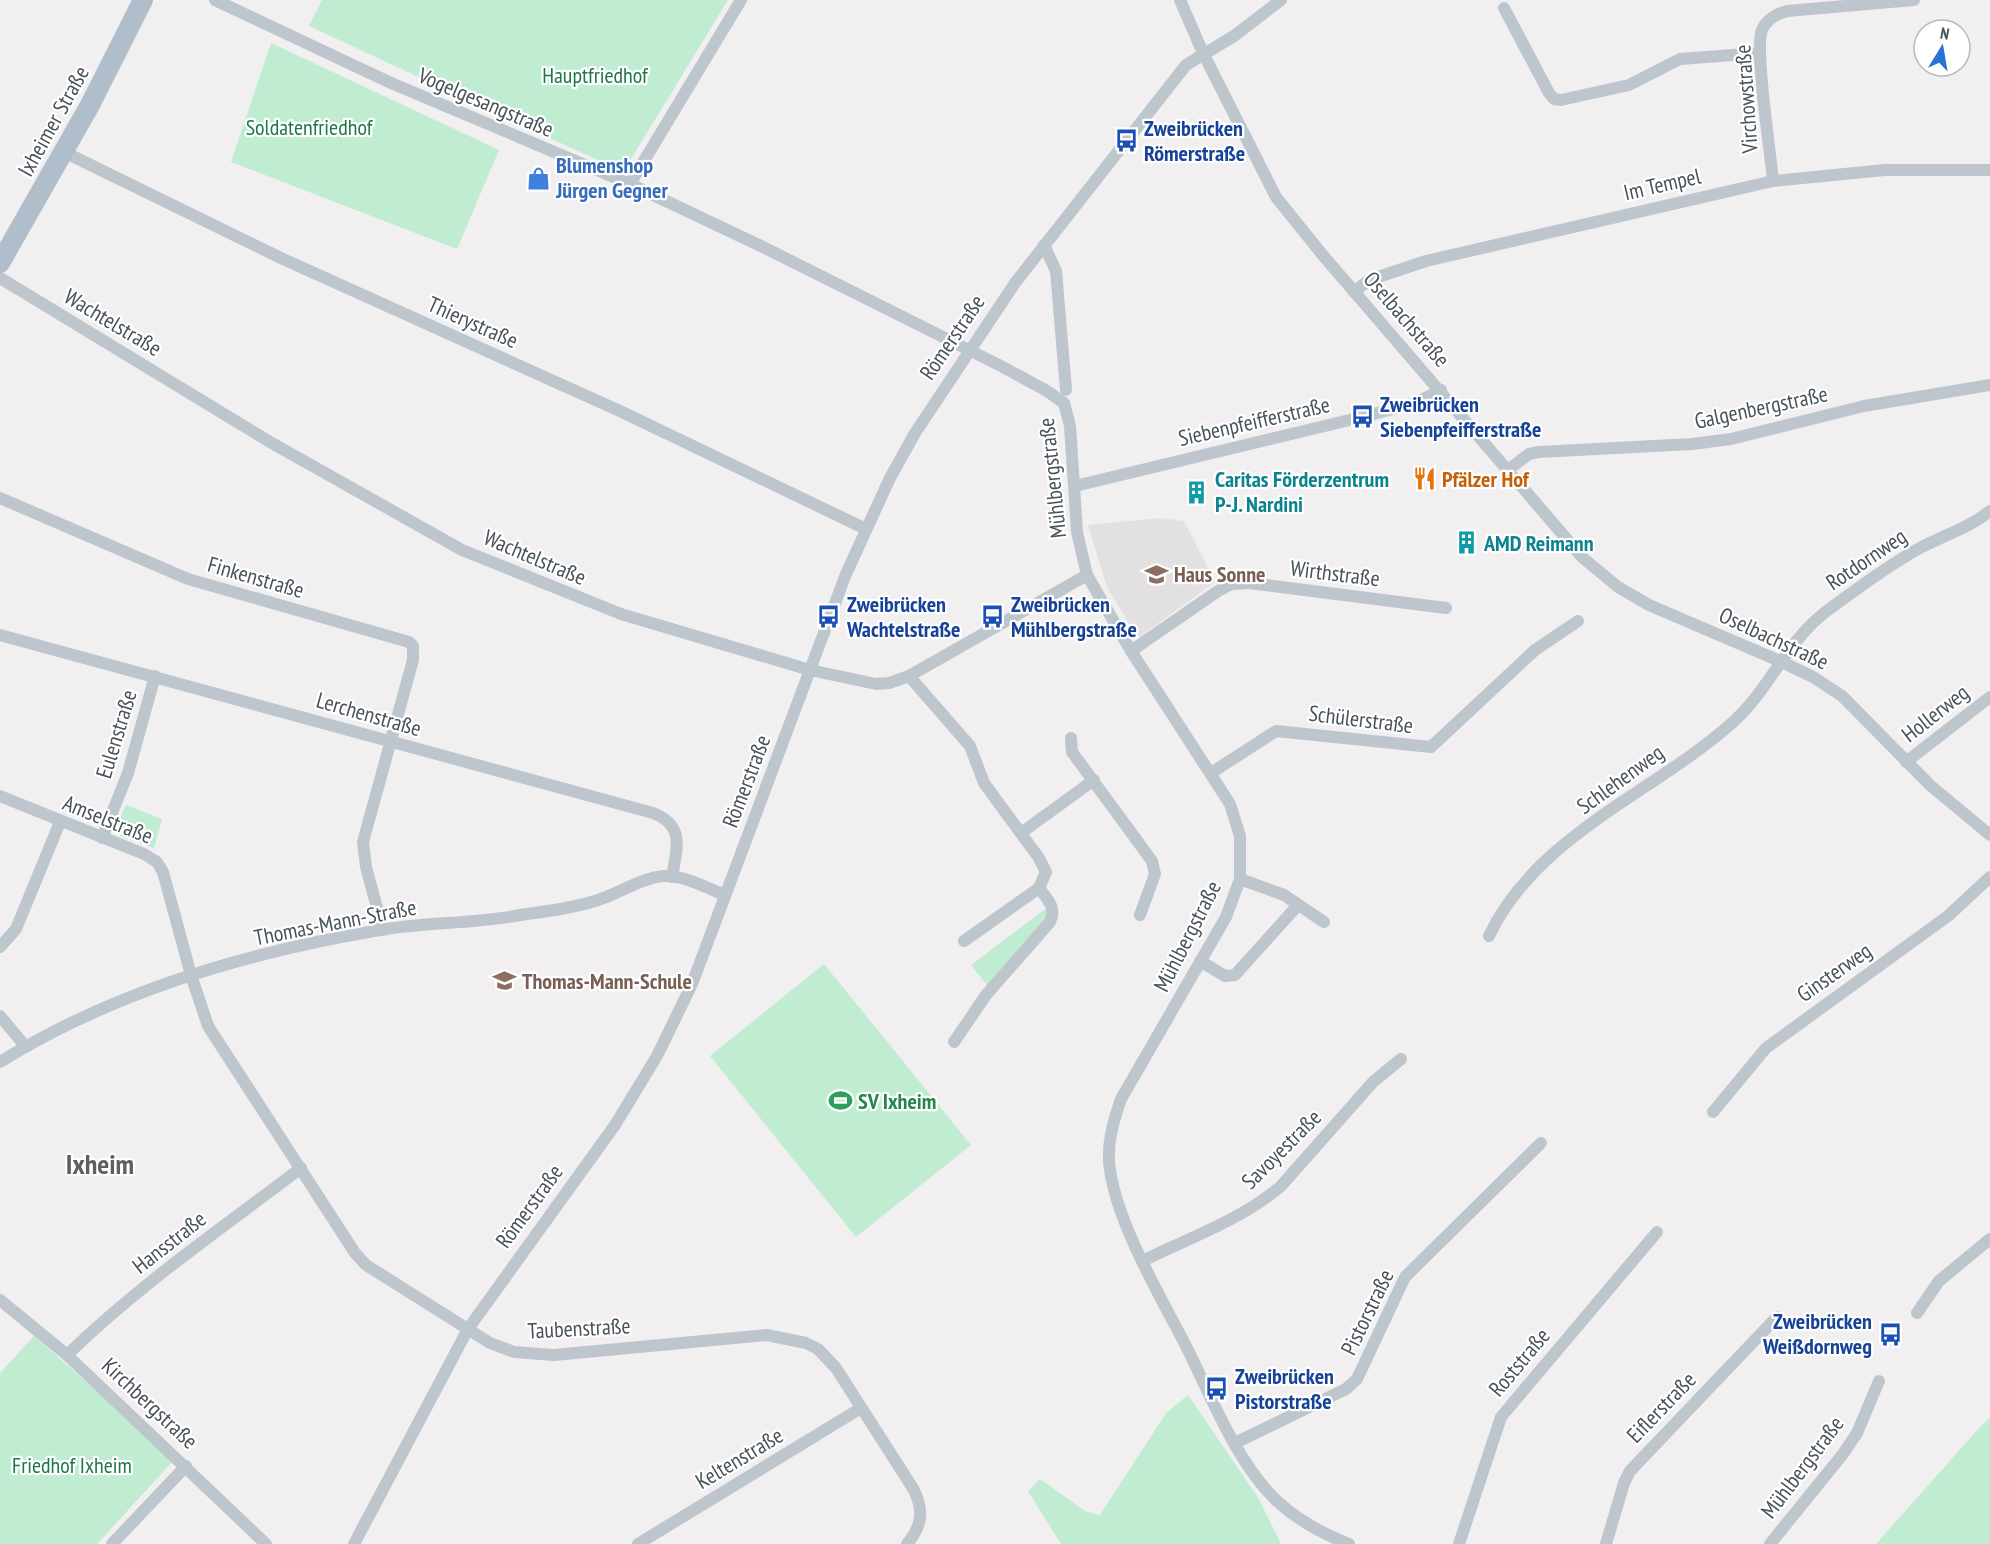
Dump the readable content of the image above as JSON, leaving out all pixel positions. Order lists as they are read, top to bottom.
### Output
{
  "streets": {
    "main road": ["Ixheimer Straße"],
    "street": [
      "Virchowstraße",
      "Vogelgesangstraße",
      "Im Tempel",
      "Oselbachstraße",
      "Wachtelstraße",
      "Thierystraße",
      "Römerstraße",
      "Galgenbergstraße",
      "Siebenpfeifferstraße",
      "Mühlbergstraße",
      "Rotdornweg",
      "Wirthstraße",
      "Finkenstraße",
      "Hollerweg",
      "Lerchenstraße",
      "Schülerstraße",
      "Eulenstraße",
      "Schlehenweg",
      "Amselstraße",
      "Thomas-Mann-Straße",
      "Ginsterweg",
      "Savoyestraße",
      "Hansstraße",
      "Pistorstraße",
      "Taubenstraße",
      "Roststraße",
      "Kirchbergstraße",
      "Eiflerstraße",
      "Keltenstraße"
    ]
  },
  "crossings": [
    ["Virchowstraße", "Im Tempel"],
    ["Vogelgesangstraße", "Römerstraße"],
    ["Vogelgesangstraße", "Mühlbergstraße"],
    ["Ixheimer Straße", "Thierystraße"],
    ["Im Tempel", "Oselbachstraße"],
    ["Oselbachstraße", "Römerstraße"],
    ["Oselbachstraße", "Galgenbergstraße"],
    ["Oselbachstraße", "Siebenpfeifferstraße"],
    ["Oselbachstraße", "Rotdornweg"],
    ["Oselbachstraße", "Hollerweg"],
    ["Oselbachstraße", "Schlehenweg"],
    ["Wachtelstraße", "Römerstraße"],
    ["Wachtelstraße", "Mühlbergstraße"],
    ["Thierystraße", "Römerstraße"],
    ["Römerstraße", "Mühlbergstraße"],
    ["Römerstraße", "Thomas-Mann-Straße"],
    ["Römerstraße", "Taubenstraße"],
    ["Siebenpfeifferstraße", "Mühlbergstraße"],
    ["Mühlbergstraße", "Wirthstraße"],
    ["Mühlbergstraße", "Schülerstraße"],
    ["Mühlbergstraße", "Savoyestraße"],
    ["Mühlbergstraße", "Pistorstraße"],
    ["Rotdornweg", "Schlehenweg"],
    ["Finkenstraße", "Lerchenstraße"],
    ["Lerchenstraße", "Eulenstraße"],
    ["Lerchenstraße", "Thomas-Mann-Straße"],
    ["Eulenstraße", "Amselstraße"],
    ["Amselstraße", "Thomas-Mann-Straße"],
    ["Amselstraße", "Taubenstraße"],
    ["Thomas-Mann-Straße", "Taubenstraße"],
    ["Hansstraße", "Taubenstraße"],
    ["Hansstraße", "Kirchbergstraße"],
    ["Taubenstraße", "Keltenstraße"]
  ],
  "districts": ["Ixheim"],
  "parks": ["Hauptfriedhof", "Soldatenfriedhof", "Friedhof Ixheim"],
  "places": {
    "bus stop": [
      "Zweibrücken Römerstraße",
      "Zweibrücken Siebenpfeifferstraße",
      "Zweibrücken Wachtelstraße",
      "Zweibrücken Mühlbergstraße",
      "Zweibrücken Weißdornweg",
      "Zweibrücken Pistorstraße"
    ],
    "shop": ["Blumenshop Jürgen Gegner"],
    "restaurant": ["Pfälzer Hof"],
    "building": ["Caritas Förderzentrum P-J. Nardini", "AMD Reimann"],
    "school or university": ["Haus Sonne", "Thomas-Mann-Schule"],
    "sports": ["SV Ixheim"]
  },
  "north": "top"
}
